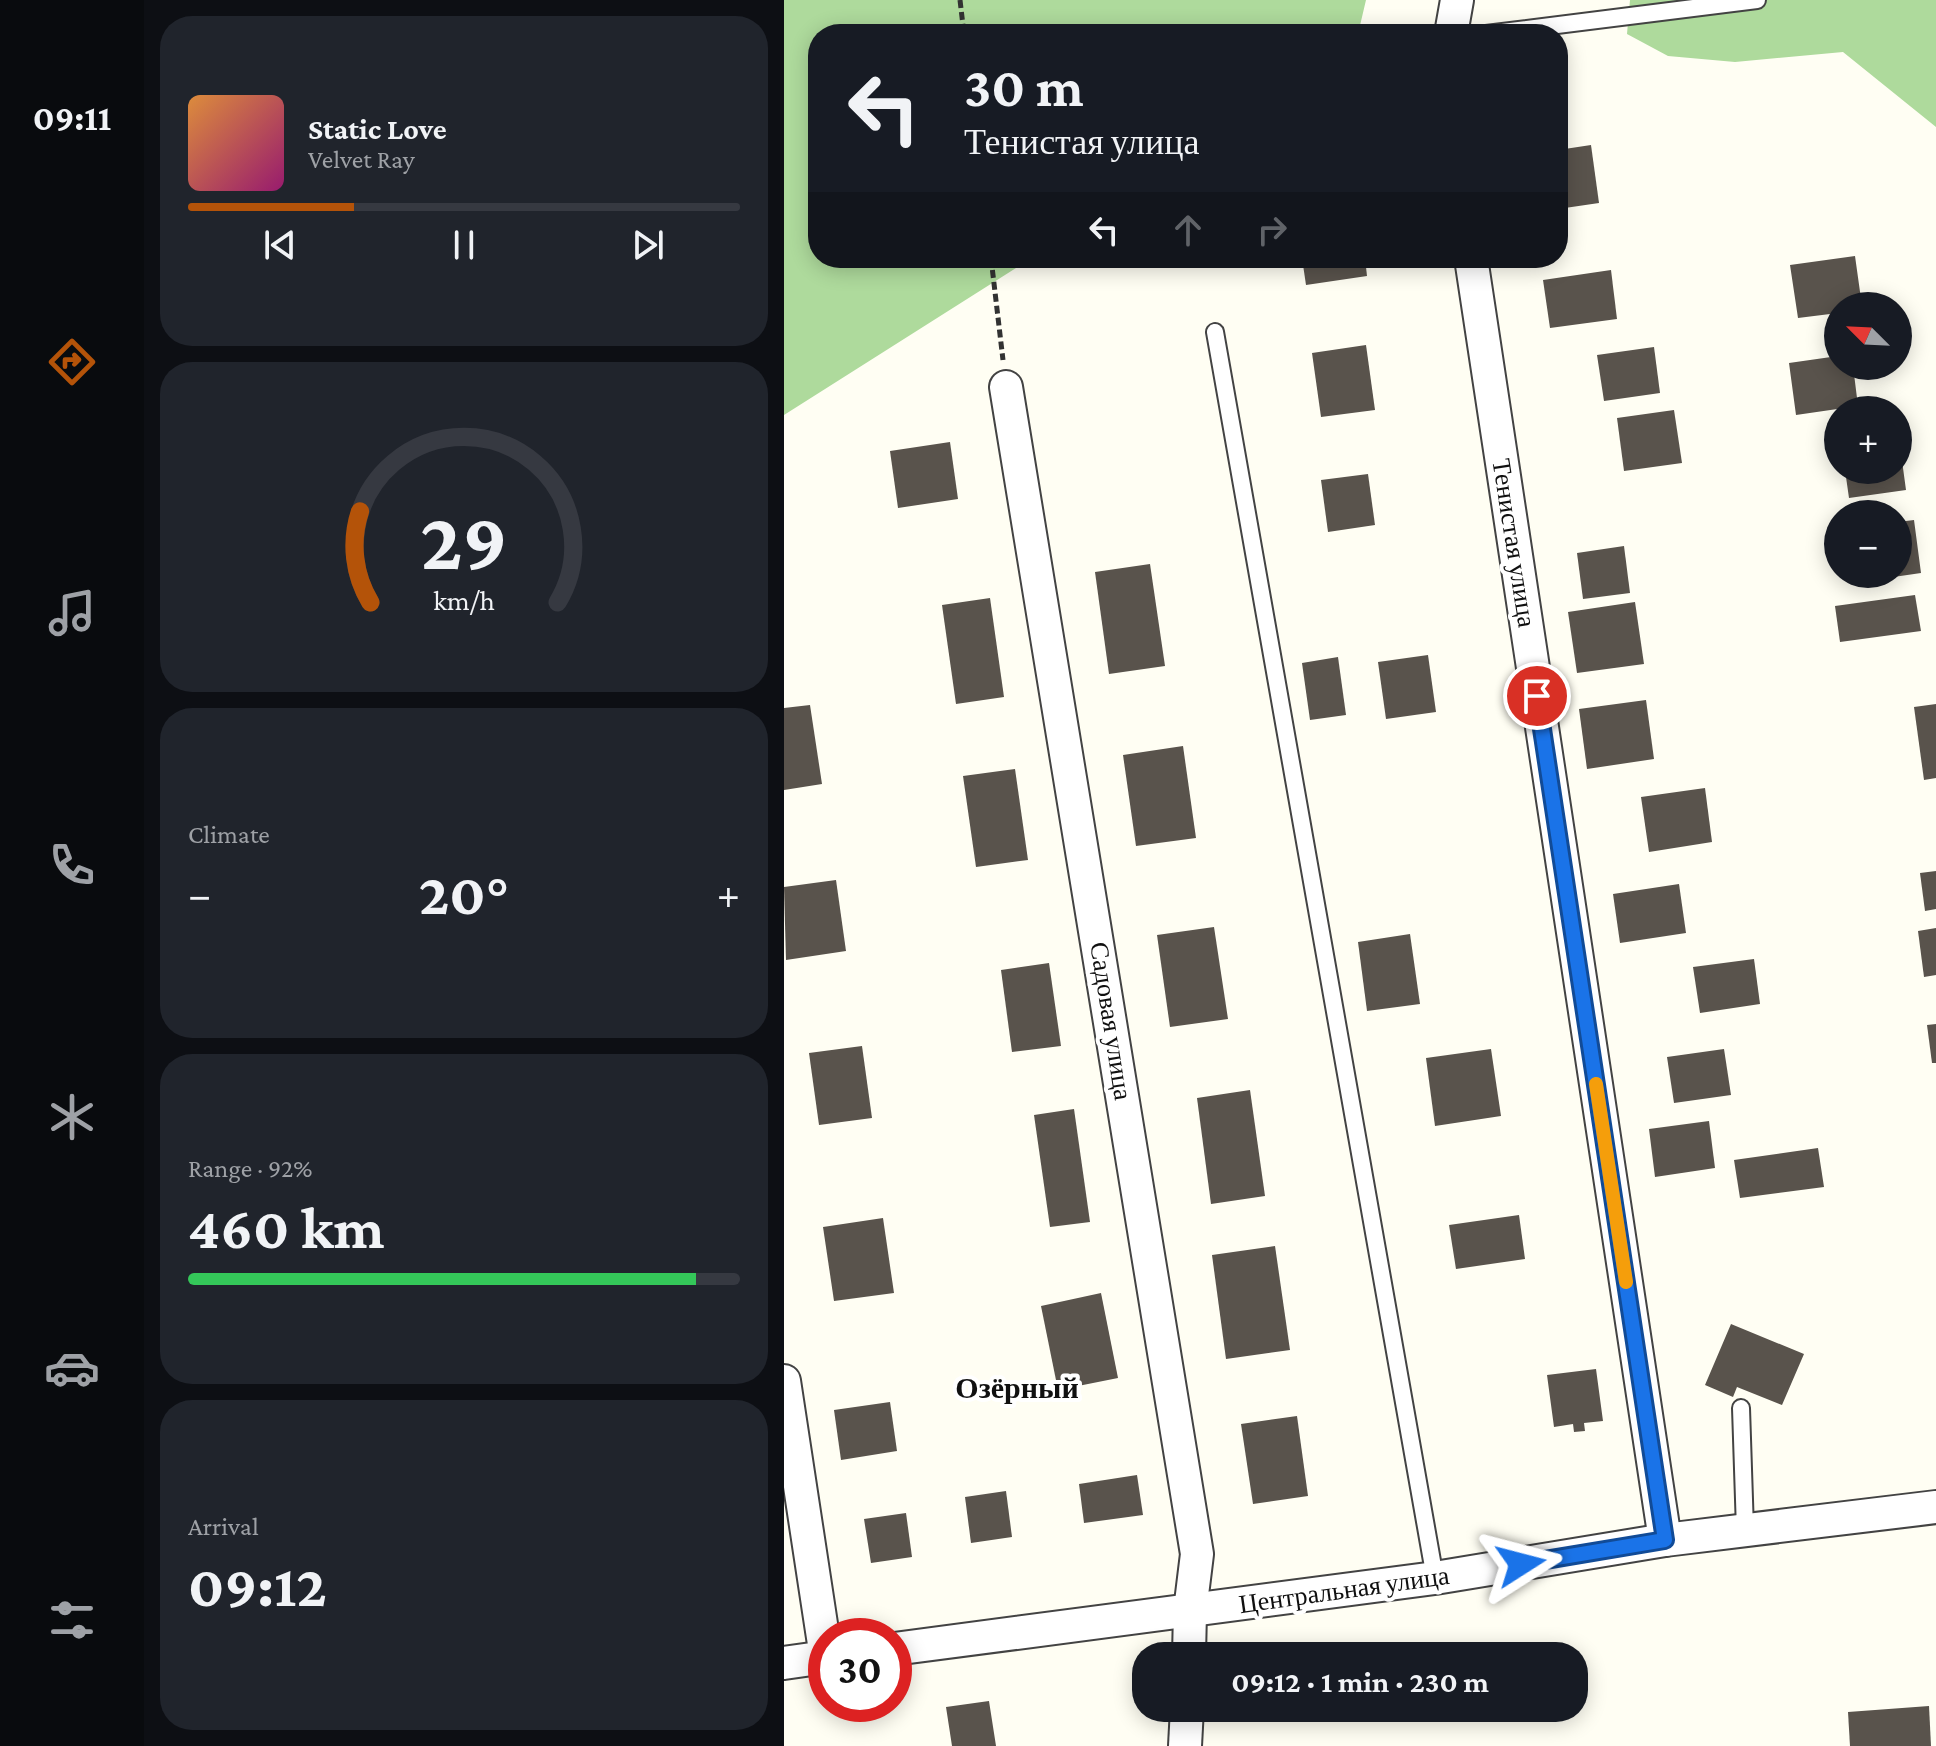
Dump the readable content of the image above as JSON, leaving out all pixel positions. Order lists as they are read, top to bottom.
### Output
{
  "streets": {
    "street": ["Тенистая улица", "Садовая улица", "Центральная улица"]
  },
  "crossings": [
    ["Тенистая улица", "Центральная улица"],
    ["Садовая улица", "Центральная улица"]
  ],
  "districts": ["Озёрный"],
  "north": "top left",
  "page": {
    "tabs": "09:11",
    "turn": ["30 m", "Тенистая улица"],
    "song": ["Static Love", "Velvet Ray"],
    "map_buttons": ["+", "−"],
    "tile": [
      "Climate",
      ["Range · 92%", "460 km"],
      ["Arrival", "09:12"]
    ],
    "heat": ["−", "20°", "+"],
    "limit": "30",
    "trip": "09:12 · 1 min · 230 m",
    "gauge": ["29", "km/h"]
  }
}
